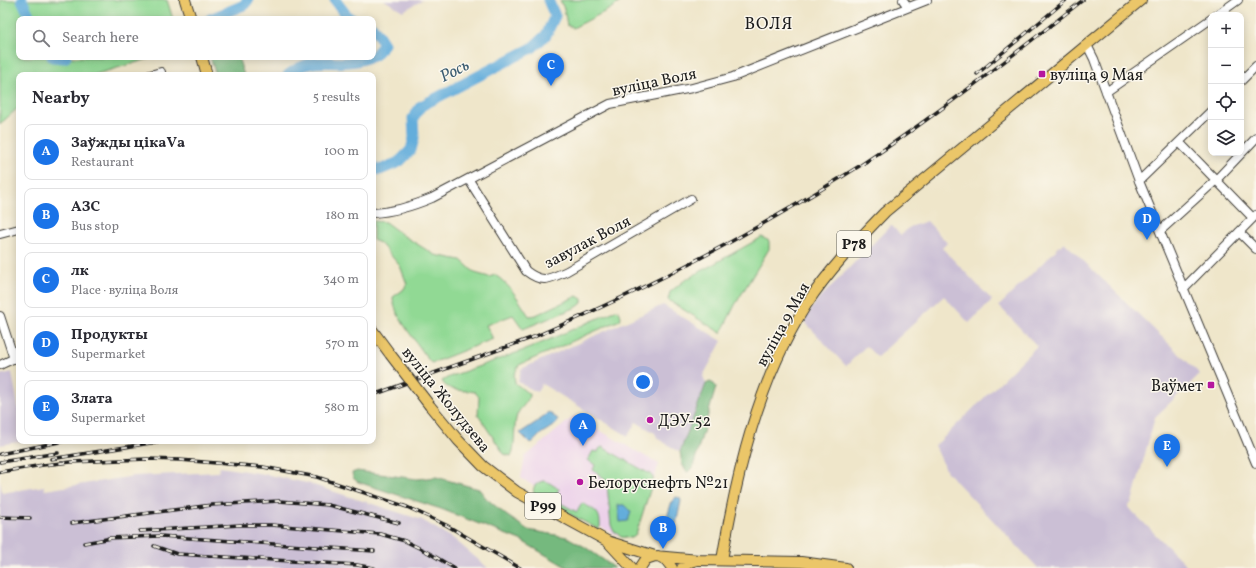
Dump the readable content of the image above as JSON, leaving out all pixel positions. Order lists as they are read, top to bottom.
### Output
{
  "streets": {
    "main road": [
      "Р78",
      "вуліца 9 Мая",
      "вуліца Жолудзева",
      "Р99"
    ],
    "street": ["вуліца Воля", "завулак Воля"]
  },
  "crossings": [
    ["вуліца Воля", "завулак Воля"],
    ["вуліца Жолудзева", "Р99"]
  ],
  "districts": ["ВОЛЯ"],
  "water": ["Рось"],
  "places": {
    "transit": ["вуліца 9 Мая", "Ваўмет"],
    "other": ["ДЭУ-52", "Белоруснефть №21"]
  },
  "page": {
    "map_buttons": ["+", "−"],
    "search": "Search here",
    "pins": [
      "C",
      "D",
      "A",
      "E",
      "B"
    ],
    "heading": ["Nearby", "5 results"],
    "list": [
      {
        "mark": "A",
        "name": "Заўжды цікаVа",
        "note": "Restaurant",
        "value": "100 m"
      },
      {
        "mark": "B",
        "name": "АЗС",
        "note": "Bus stop",
        "value": "180 m"
      },
      {
        "mark": "C",
        "name": "лк",
        "note": "Place · вуліца Воля",
        "value": "340 m"
      },
      {
        "mark": "D",
        "name": "Продукты",
        "note": "Supermarket",
        "value": "570 m"
      },
      {
        "mark": "E",
        "name": "Злата",
        "note": "Supermarket",
        "value": "580 m"
      }
    ]
  }
}
